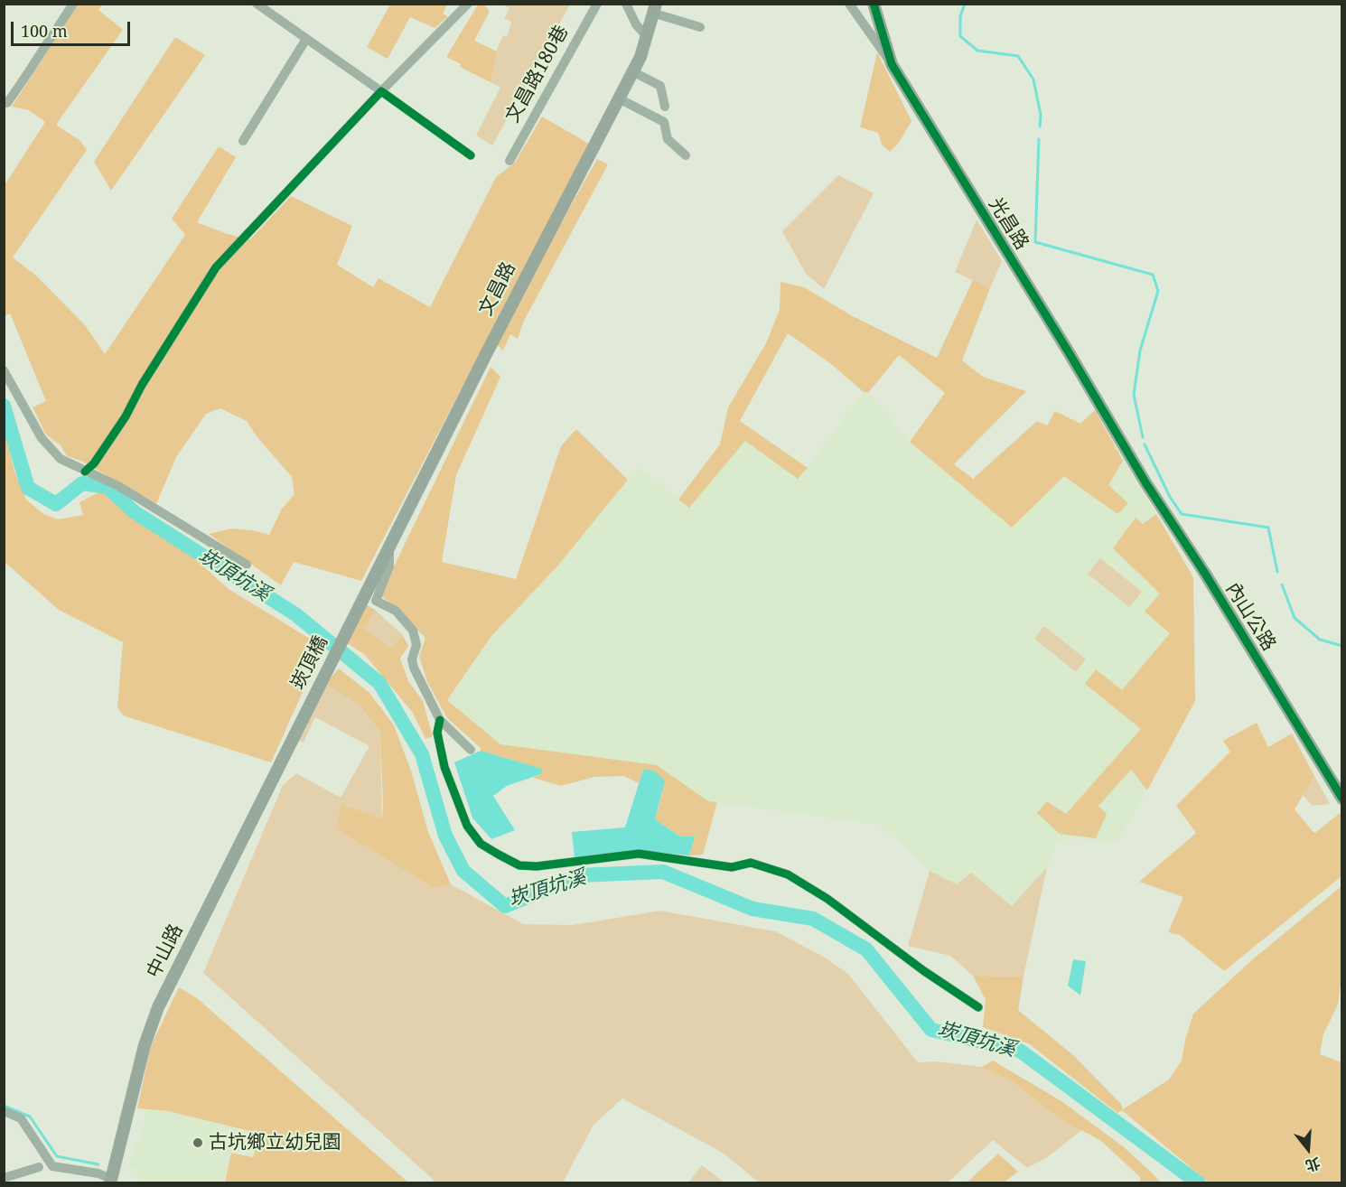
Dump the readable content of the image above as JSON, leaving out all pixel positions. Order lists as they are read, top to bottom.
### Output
{
  "streets": {
    "main road": [
      "光昌路",
      "文昌路",
      "內山公路",
      "崁頂橋",
      "中山路"
    ],
    "street": ["文昌路180巷"]
  },
  "crossings": [
    ["光昌路", "內山公路"],
    ["文昌路", "崁頂橋"],
    ["崁頂橋", "中山路"]
  ],
  "water": ["崁頂坑溪"],
  "places": ["古坑鄉立幼兒園"],
  "scale_bar": "100 m",
  "north": "bottom"
}
